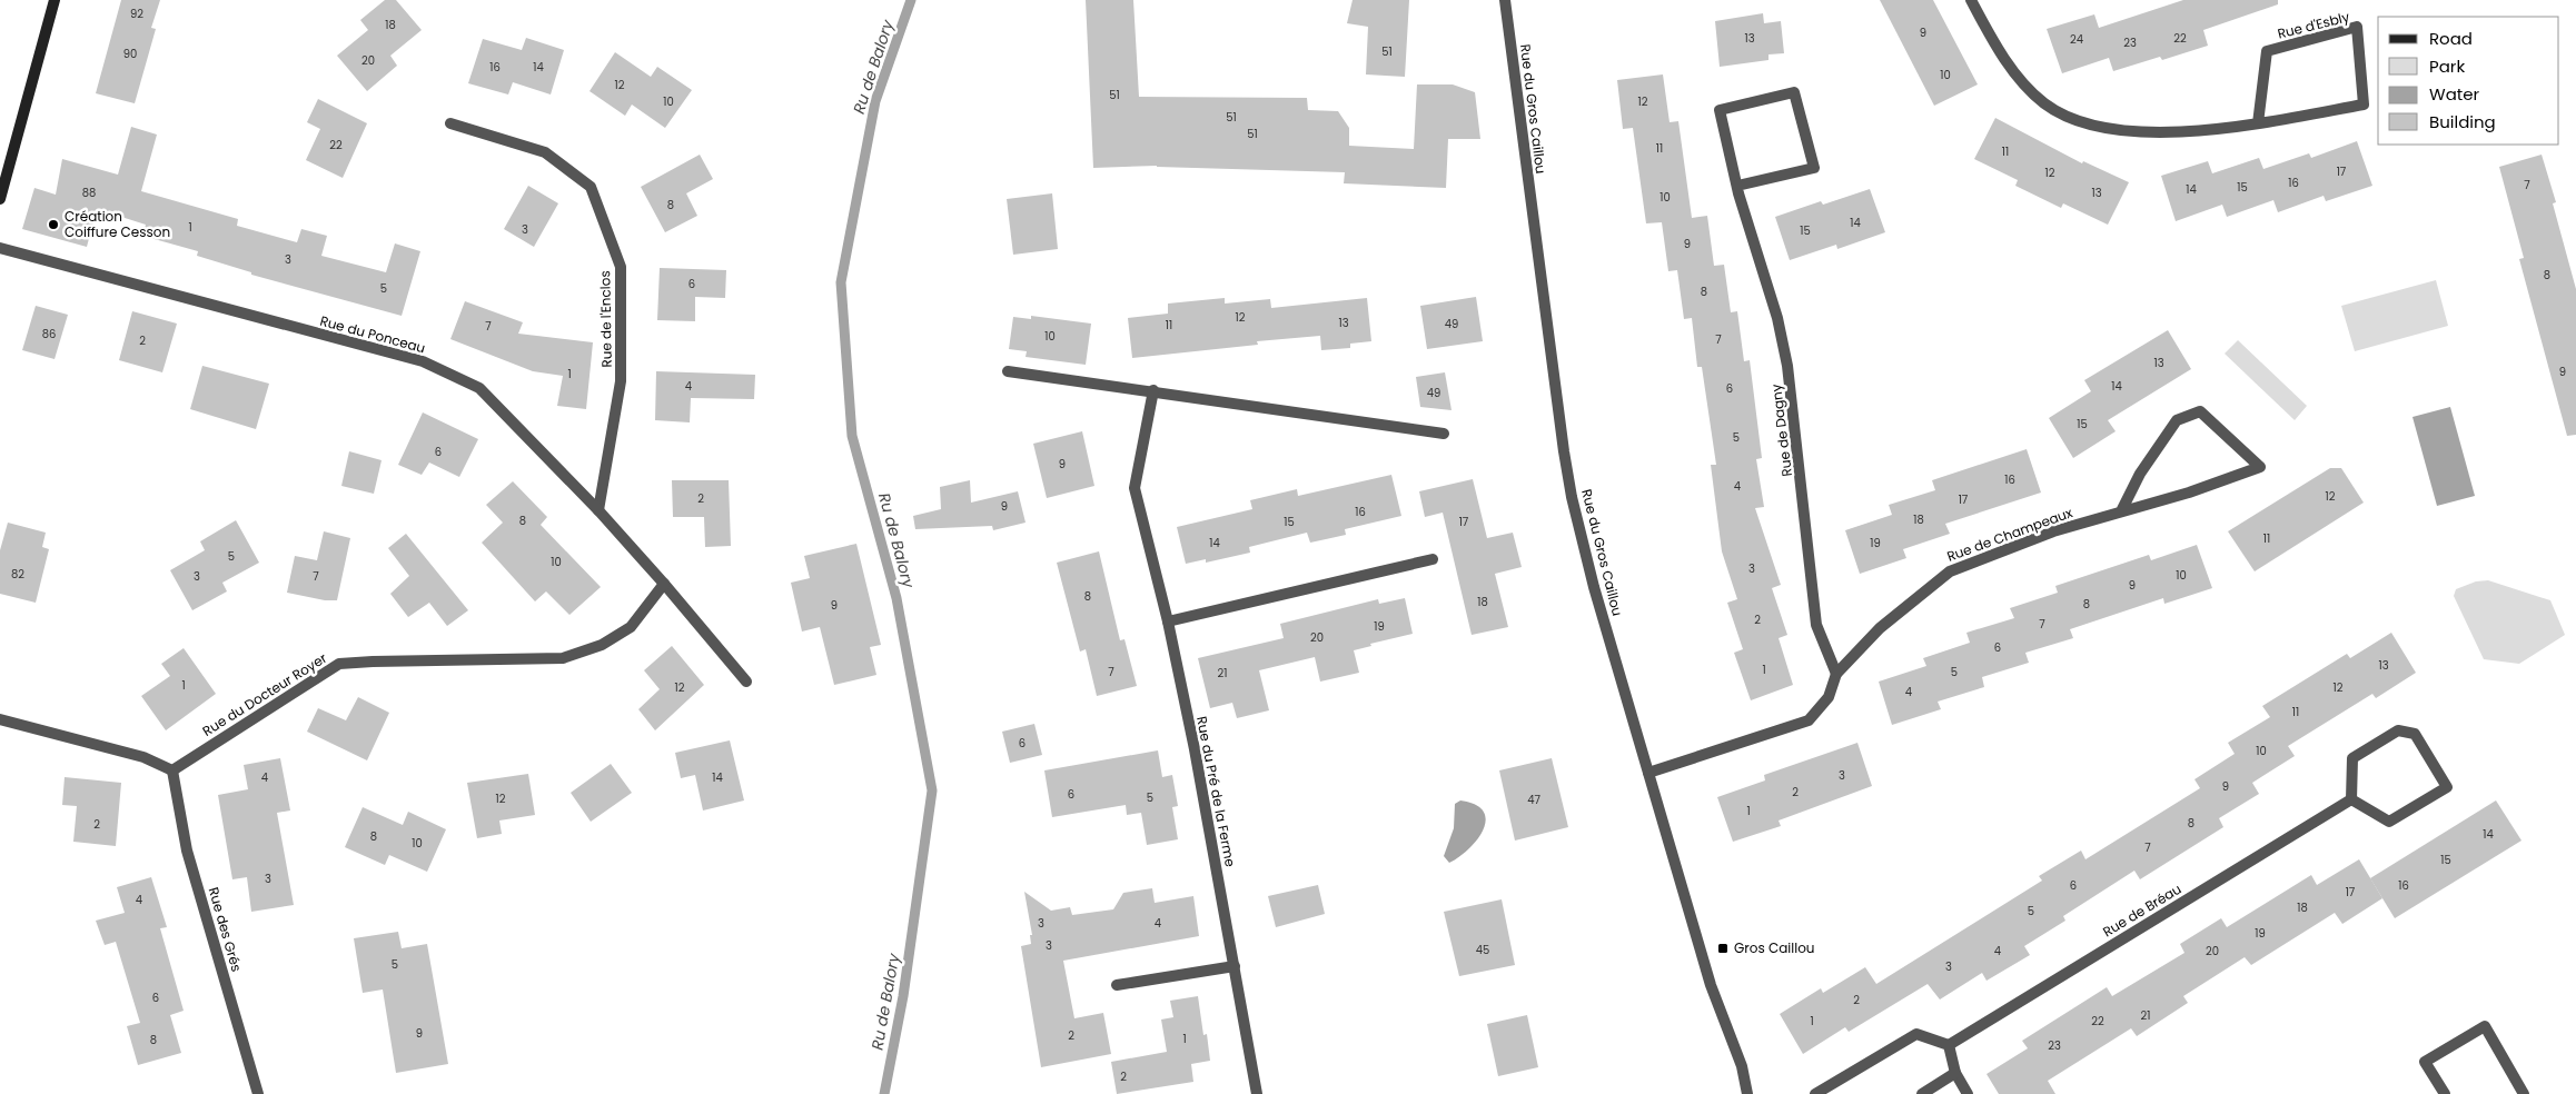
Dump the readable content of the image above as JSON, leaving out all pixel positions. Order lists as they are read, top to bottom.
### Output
{
  "streets": {
    "street": [
      "Rue d'Esbly",
      "Rue du Gros Caillou",
      "Rue de l'Enclos",
      "Rue du Ponceau",
      "Rue de Dagny",
      "Rue de Champeaux",
      "Rue du Docteur Royer",
      "Rue du Pré de la Ferme",
      "Rue de Bréau",
      "Rue des Grés"
    ]
  },
  "crossings": [
    ["Rue du Gros Caillou", "Rue de Champeaux"],
    ["Rue de l'Enclos", "Rue du Ponceau"],
    ["Rue du Ponceau", "Rue du Docteur Royer"],
    ["Rue de Dagny", "Rue de Champeaux"],
    ["Rue du Docteur Royer", "Rue des Grés"]
  ],
  "water": ["Ru de Balory"],
  "places": {
    "other": ["Création Coiffure Cesson"],
    "transit": ["Gros Caillou"]
  },
  "house_numbers": [
    "92",
    "18",
    "9",
    "13",
    "22",
    "24",
    "23",
    "51",
    "90",
    "20",
    "16",
    "14",
    "10",
    "12",
    "51",
    "10",
    "12",
    "51",
    "51",
    "22",
    "11",
    "11",
    "17",
    "12",
    "16",
    "7",
    "15",
    "14",
    "88",
    "13",
    "10",
    "8",
    "14",
    "1",
    "3",
    "15",
    "9",
    "3",
    "8",
    "6",
    "5",
    "8",
    "12",
    "13",
    "49",
    "11",
    "7",
    "86",
    "10",
    "7",
    "2",
    "13",
    "9",
    "1",
    "4",
    "14",
    "6",
    "49",
    "15",
    "5",
    "6",
    "9",
    "16",
    "4",
    "12",
    "2",
    "17",
    "9",
    "16",
    "18",
    "8",
    "15",
    "17",
    "11",
    "14",
    "19",
    "5",
    "10",
    "3",
    "82",
    "10",
    "3",
    "7",
    "9",
    "8",
    "18",
    "8",
    "9",
    "2",
    "7",
    "19",
    "20",
    "6",
    "13",
    "1",
    "7",
    "5",
    "21",
    "1",
    "12",
    "12",
    "4",
    "11",
    "6",
    "10",
    "3",
    "4",
    "14",
    "9",
    "2",
    "6",
    "5",
    "12",
    "47",
    "1",
    "8",
    "2",
    "14",
    "8",
    "10",
    "7",
    "15",
    "3",
    "6",
    "16",
    "17",
    "4",
    "18",
    "5",
    "3",
    "4",
    "19",
    "3",
    "45",
    "4",
    "20",
    "5",
    "3",
    "6",
    "2",
    "21",
    "1",
    "22",
    "9",
    "2",
    "1",
    "8",
    "23",
    "2"
  ],
  "legend": [
    "Road",
    "Park",
    "Water",
    "Building"
  ]
}
